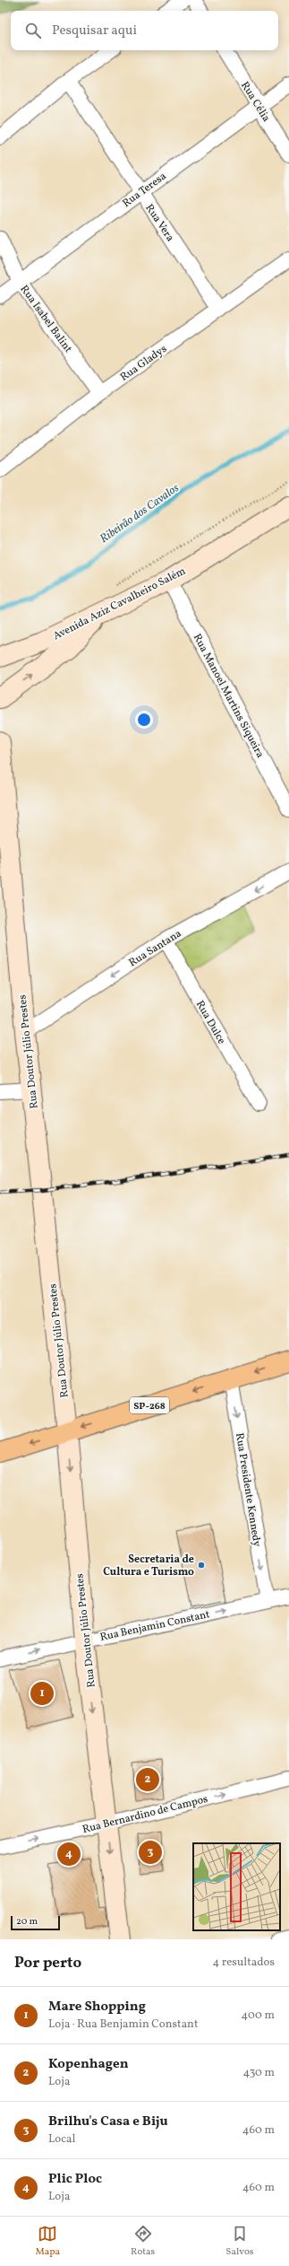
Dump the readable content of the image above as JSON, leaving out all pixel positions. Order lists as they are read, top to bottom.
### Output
{
  "streets": {
    "main road": ["Avenida Aziz Cavalheiro Salém", "Rua Doutor Júlio Prestes", "SP-268"],
    "street": [
      "Rua Célia",
      "Rua Teresa",
      "Rua Vera",
      "Rua Isabel Balint",
      "Rua Gladys",
      "Rua Manoel Martins Siqueira",
      "Rua Santana",
      "Rua Dulce",
      "Rua Presidente Kennedy",
      "Rua Benjamin Constant",
      "Rua Bernardino de Campos"
    ]
  },
  "crossings": [
    ["Rua Célia", "Rua Teresa"],
    ["Rua Teresa", "Rua Vera"],
    ["Rua Teresa", "Rua Isabel Balint"],
    ["Rua Vera", "Rua Gladys"],
    ["Rua Isabel Balint", "Rua Gladys"],
    ["Avenida Aziz Cavalheiro Salém", "Rua Manoel Martins Siqueira"],
    ["Rua Santana", "Rua Dulce"],
    ["Rua Santana", "Rua Doutor Júlio Prestes"],
    ["Rua Doutor Júlio Prestes", "SP-268"],
    ["Rua Doutor Júlio Prestes", "Rua Benjamin Constant"],
    ["Rua Doutor Júlio Prestes", "Rua Bernardino de Campos"],
    ["SP-268", "Rua Presidente Kennedy"],
    ["Rua Presidente Kennedy", "Rua Benjamin Constant"]
  ],
  "one_way": [
    "Rua Santana",
    "Rua Doutor Júlio Prestes",
    "Rua Presidente Kennedy",
    "Rua Benjamin Constant",
    "Rua Bernardino de Campos"
  ],
  "water": ["Ribeirão dos Cavalos"],
  "places": ["Secretaria de Cultura e Turismo"],
  "scale_bar": "20 m",
  "page": {
    "search": "Pesquisar aqui",
    "pins": [
      "1",
      "2",
      "3",
      "4"
    ],
    "scale": "20 m",
    "heading": ["Por perto", "4 resultados"],
    "list": [
      {
        "mark": "1",
        "name": "Mare Shopping",
        "note": "Loja · Rua Benjamin Constant",
        "value": "400 m"
      },
      {
        "mark": "2",
        "name": "Kopenhagen",
        "note": "Loja",
        "value": "430 m"
      },
      {
        "mark": "3",
        "name": "Brilhu's Casa e Biju",
        "note": "Local",
        "value": "460 m"
      },
      {
        "mark": "4",
        "name": "Plic Ploc",
        "note": "Loja",
        "value": "460 m"
      }
    ],
    "nav": ["Mapa", "Rotas", "Salvos"]
  }
}
